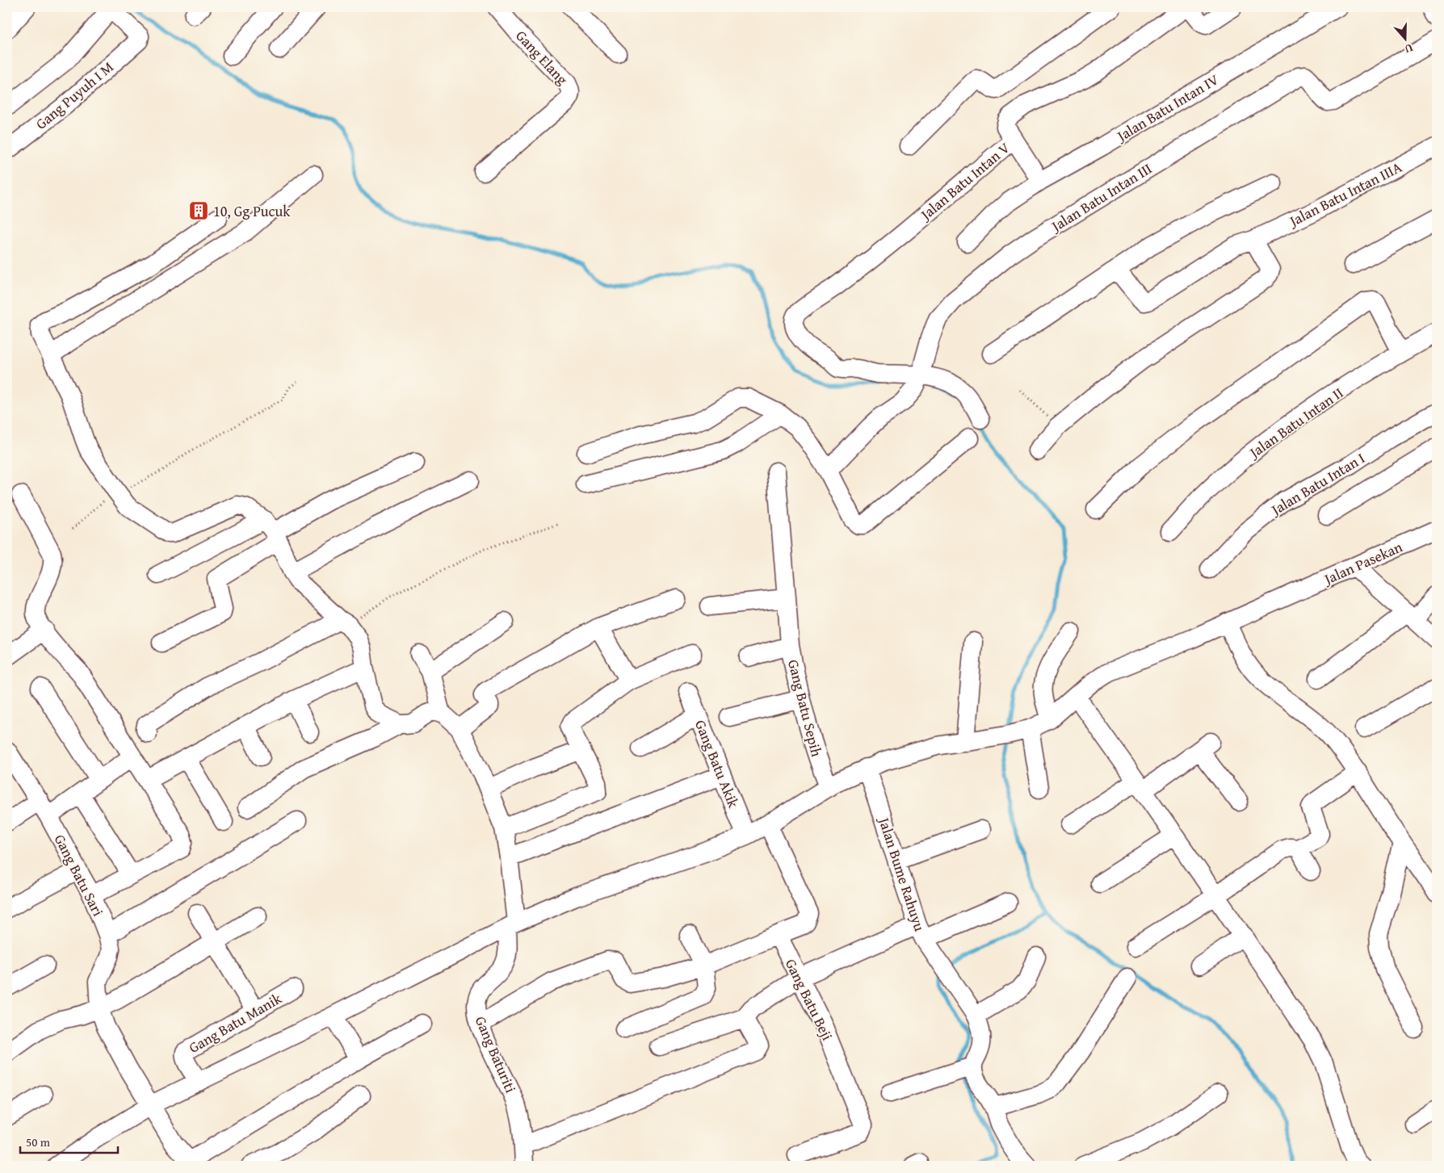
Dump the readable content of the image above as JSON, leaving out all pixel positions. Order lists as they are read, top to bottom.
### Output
{
  "streets": {
    "street": [
      "Gang Elang",
      "Gang Puyuh I M",
      "Jalan Batu Intan IV",
      "Jalan Batu Intan V",
      "Jalan Batu Intan IIIA",
      "Jalan Batu Intan III",
      "Jalan Batu Intan II",
      "Jalan Batu Intan I",
      "Jalan Pasekan",
      "Gang Batu Sepih",
      "Gang Batu Akik",
      "Jalan Bume Rahuyu",
      "Gang Batu Sari",
      "Gang Batu Beji",
      "Gang Batu Manik",
      "Gang Baturiti"
    ]
  },
  "crossings": [
    ["Jalan Batu Intan V", "Jalan Batu Intan III"],
    ["Jalan Pasekan", "Gang Batu Sepih"],
    ["Jalan Pasekan", "Gang Batu Akik"],
    ["Jalan Pasekan", "Jalan Bume Rahuyu"],
    ["Jalan Pasekan", "Gang Batu Sari"],
    ["Jalan Pasekan", "Gang Batu Manik"],
    ["Jalan Pasekan", "Gang Baturiti"]
  ],
  "places": {
    "building": ["10, Gg Pucuk"]
  },
  "scale_bar": "50 m",
  "north": "bottom"
}
